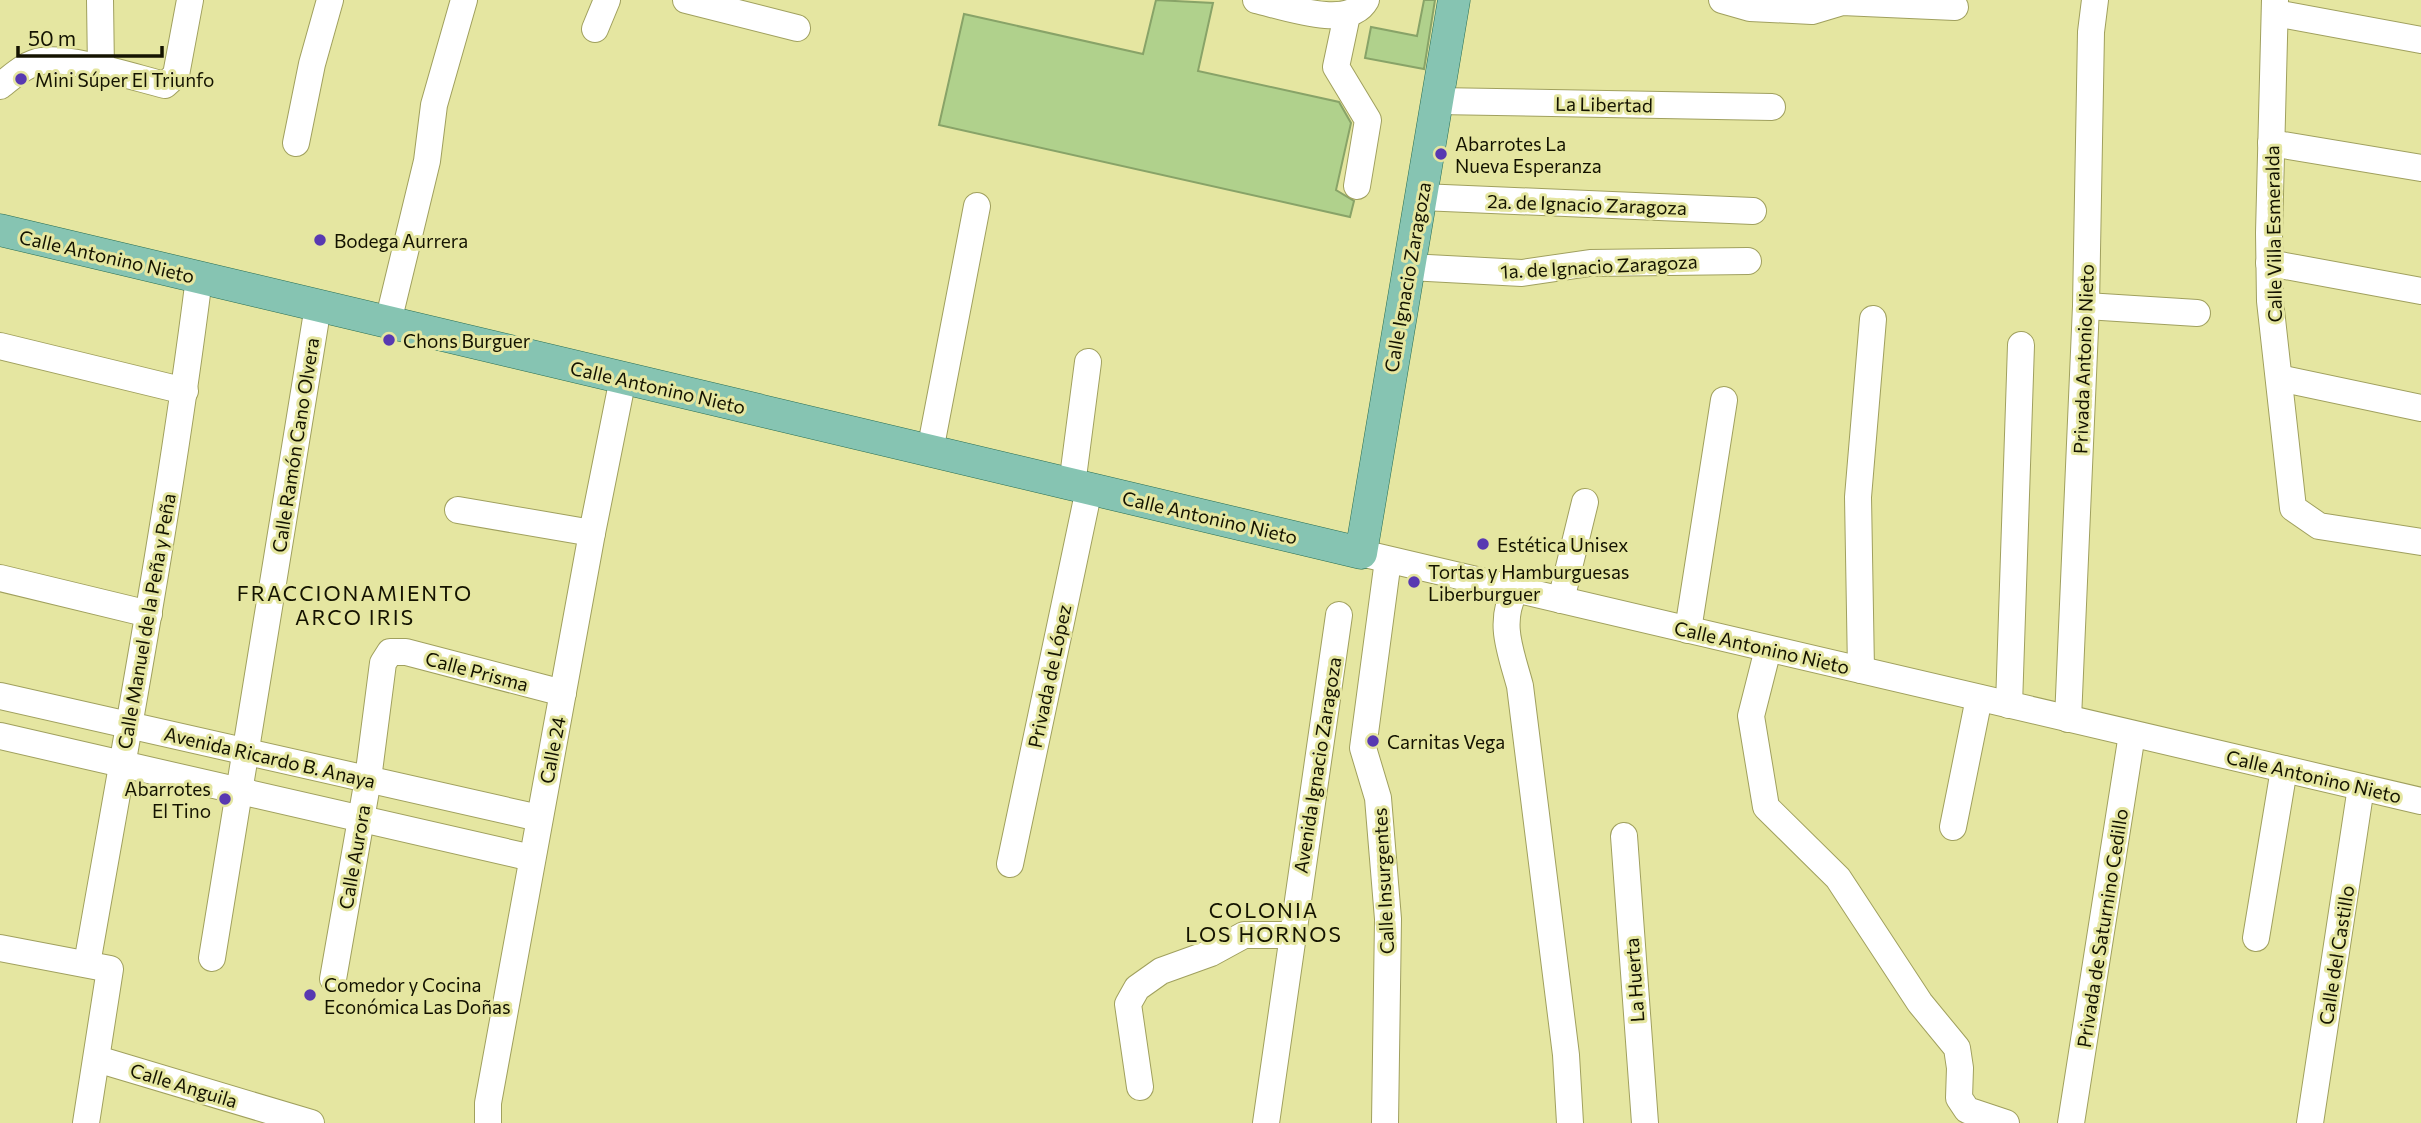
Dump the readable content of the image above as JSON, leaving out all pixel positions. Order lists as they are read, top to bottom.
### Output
{
  "streets": {
    "main road": ["Calle Antonino Nieto", "Calle Ignacio Zaragoza"],
    "street": [
      "La Libertad",
      "2a. de Ignacio Zaragoza",
      "Calle Villa Esmeralda",
      "1a. de Ignacio Zaragoza",
      "Privada Antonio Nieto",
      "Calle Ramón Cano Olvera",
      "Calle Manuel de la Peña y Peña",
      "Calle Prisma",
      "Privada de López",
      "Calle 24",
      "Avenida Ricardo B. Anaya",
      "Avenida Ignacio Zaragoza",
      "Calle Aurora",
      "Calle Insurgentes",
      "Privada de Saturnino Cedillo",
      "Calle del Castillo",
      "La Huerta",
      "Calle Anguila"
    ]
  },
  "crossings": [
    ["La Libertad", "Calle Ignacio Zaragoza"],
    ["2a. de Ignacio Zaragoza", "Calle Ignacio Zaragoza"],
    ["Calle Antonino Nieto", "Calle Ignacio Zaragoza"],
    ["Calle Antonino Nieto", "Privada Antonio Nieto"],
    ["Calle Antonino Nieto", "Calle Ramón Cano Olvera"],
    ["Calle Antonino Nieto", "Calle Manuel de la Peña y Peña"],
    ["Calle Antonino Nieto", "Privada de López"],
    ["Calle Antonino Nieto", "Calle 24"],
    ["Calle Antonino Nieto", "Calle Insurgentes"],
    ["Calle Antonino Nieto", "Privada de Saturnino Cedillo"],
    ["Calle Antonino Nieto", "Calle del Castillo"],
    ["1a. de Ignacio Zaragoza", "Calle Ignacio Zaragoza"],
    ["Calle Ignacio Zaragoza", "Calle Insurgentes"],
    ["Calle Ramón Cano Olvera", "Avenida Ricardo B. Anaya"],
    ["Calle Manuel de la Peña y Peña", "Avenida Ricardo B. Anaya"],
    ["Calle Manuel de la Peña y Peña", "Calle Anguila"],
    ["Calle Prisma", "Calle 24"],
    ["Calle Prisma", "Calle Aurora"],
    ["Calle 24", "Avenida Ricardo B. Anaya"],
    ["Avenida Ricardo B. Anaya", "Calle Aurora"]
  ],
  "districts": ["FRACCIONAMIENTO ARCO IRIS", "COLONIA LOS HORNOS"],
  "places": [
    "Mini Súper El Triunfo",
    "Abarrotes La Nueva Esperanza",
    "Bodega Aurrera",
    "Chons Burguer",
    "Estética Unisex",
    "Tortas y Hamburguesas Liberburguer",
    "Carnitas Vega",
    "Abarrotes El Tino",
    "Comedor y Cocina Económica Las Doñas"
  ],
  "scale_bar": "50 m"
}
